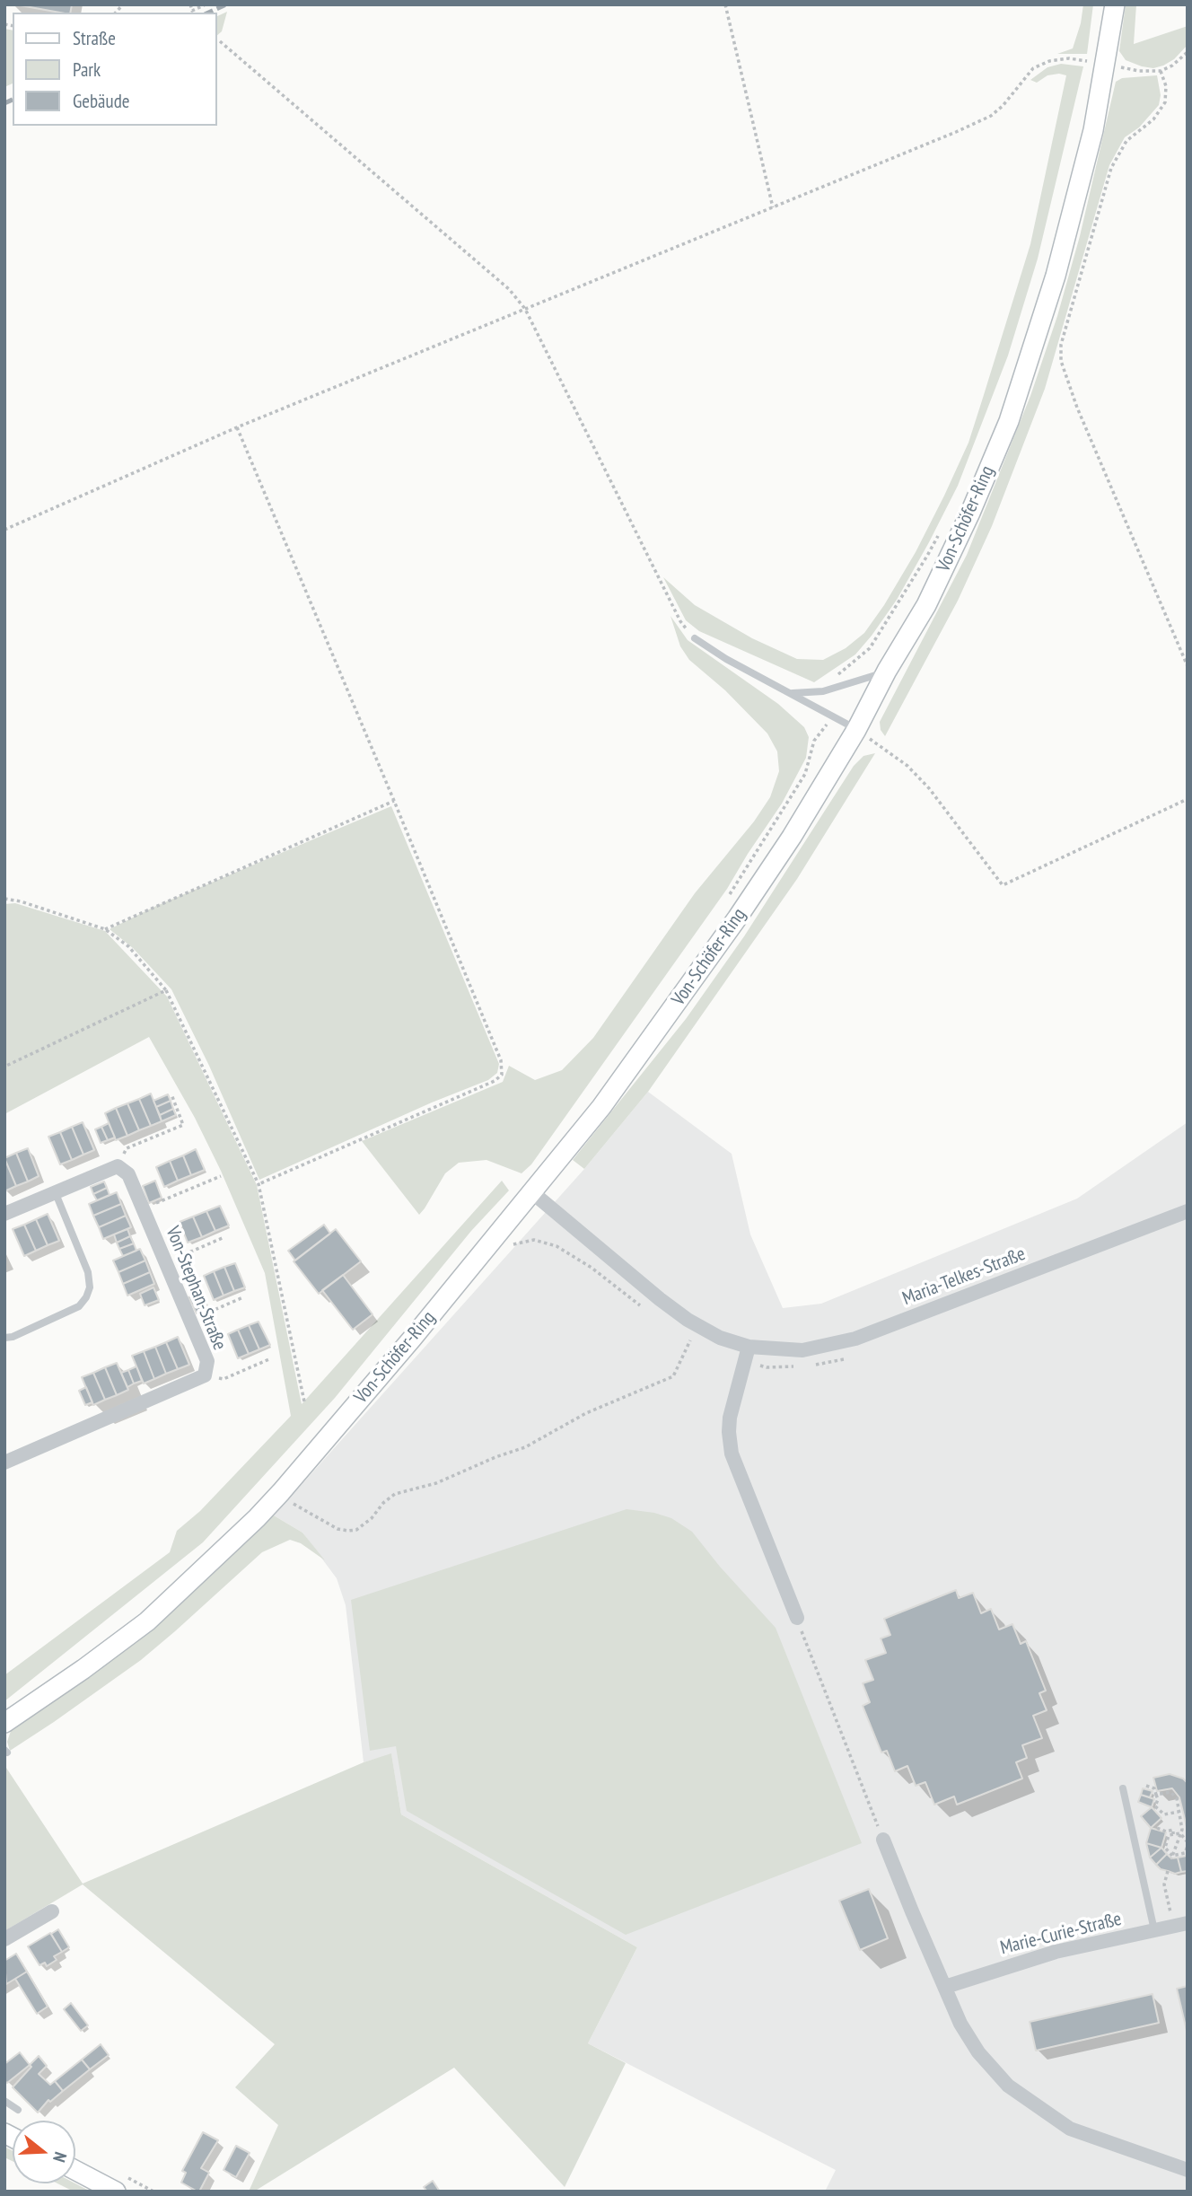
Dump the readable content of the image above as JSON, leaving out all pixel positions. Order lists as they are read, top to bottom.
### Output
{
  "streets": {
    "main road": ["Von-Schöfer-Ring"],
    "street": ["Maria-Telkes-Straße", "Von-Stephan-Straße", "Marie-Curie-Straße"]
  },
  "crossings": [
    ["Von-Schöfer-Ring", "Maria-Telkes-Straße"]
  ],
  "legend": ["Straße", "Park", "Gebäude"],
  "north": "right"
}
